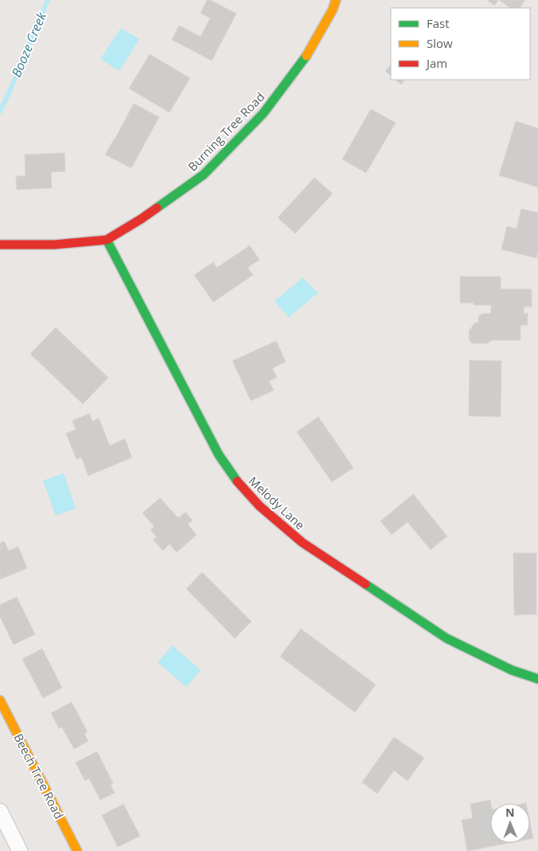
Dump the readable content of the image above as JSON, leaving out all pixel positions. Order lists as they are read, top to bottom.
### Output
{
  "streets": {
    "street": ["Burning Tree Road", "Melody Lane", "Beech Tree Road"]
  },
  "crossings": [
    ["Burning Tree Road", "Melody Lane"]
  ],
  "water": ["Booze Creek"],
  "legend": ["Fast", "Slow", "Jam"],
  "north": "top"
}
